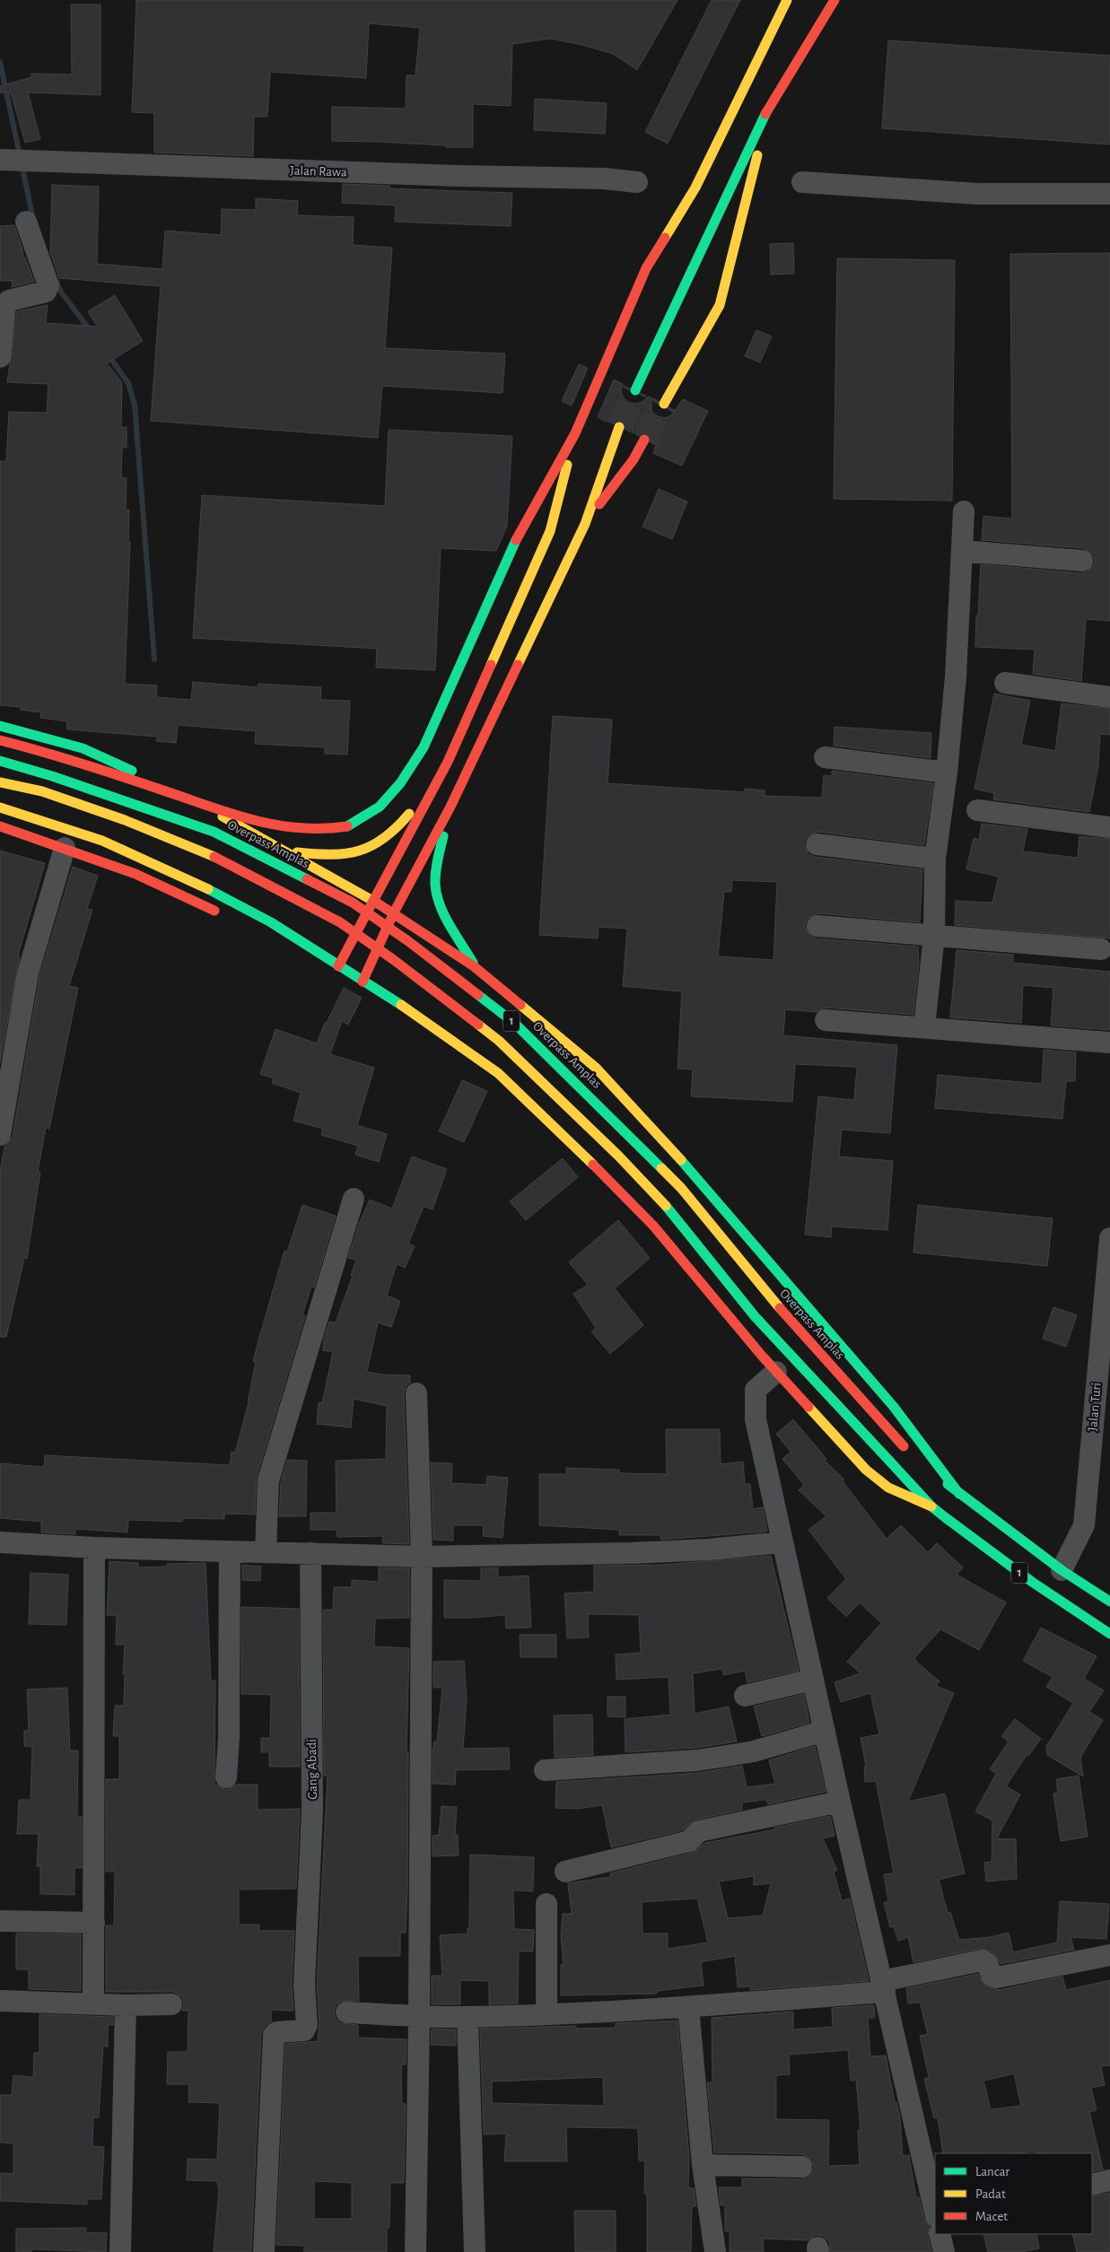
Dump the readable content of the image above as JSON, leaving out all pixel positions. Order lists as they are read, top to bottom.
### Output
{
  "streets": {
    "highway": ["Overpass Amplas", "1"],
    "street": ["Jalan Rawa", "Jalan Turi", "Gang Abadi"]
  },
  "crossings": [
    ["1", "Jalan Turi"]
  ],
  "legend": ["Lancar", "Padat", "Macet"]
}
